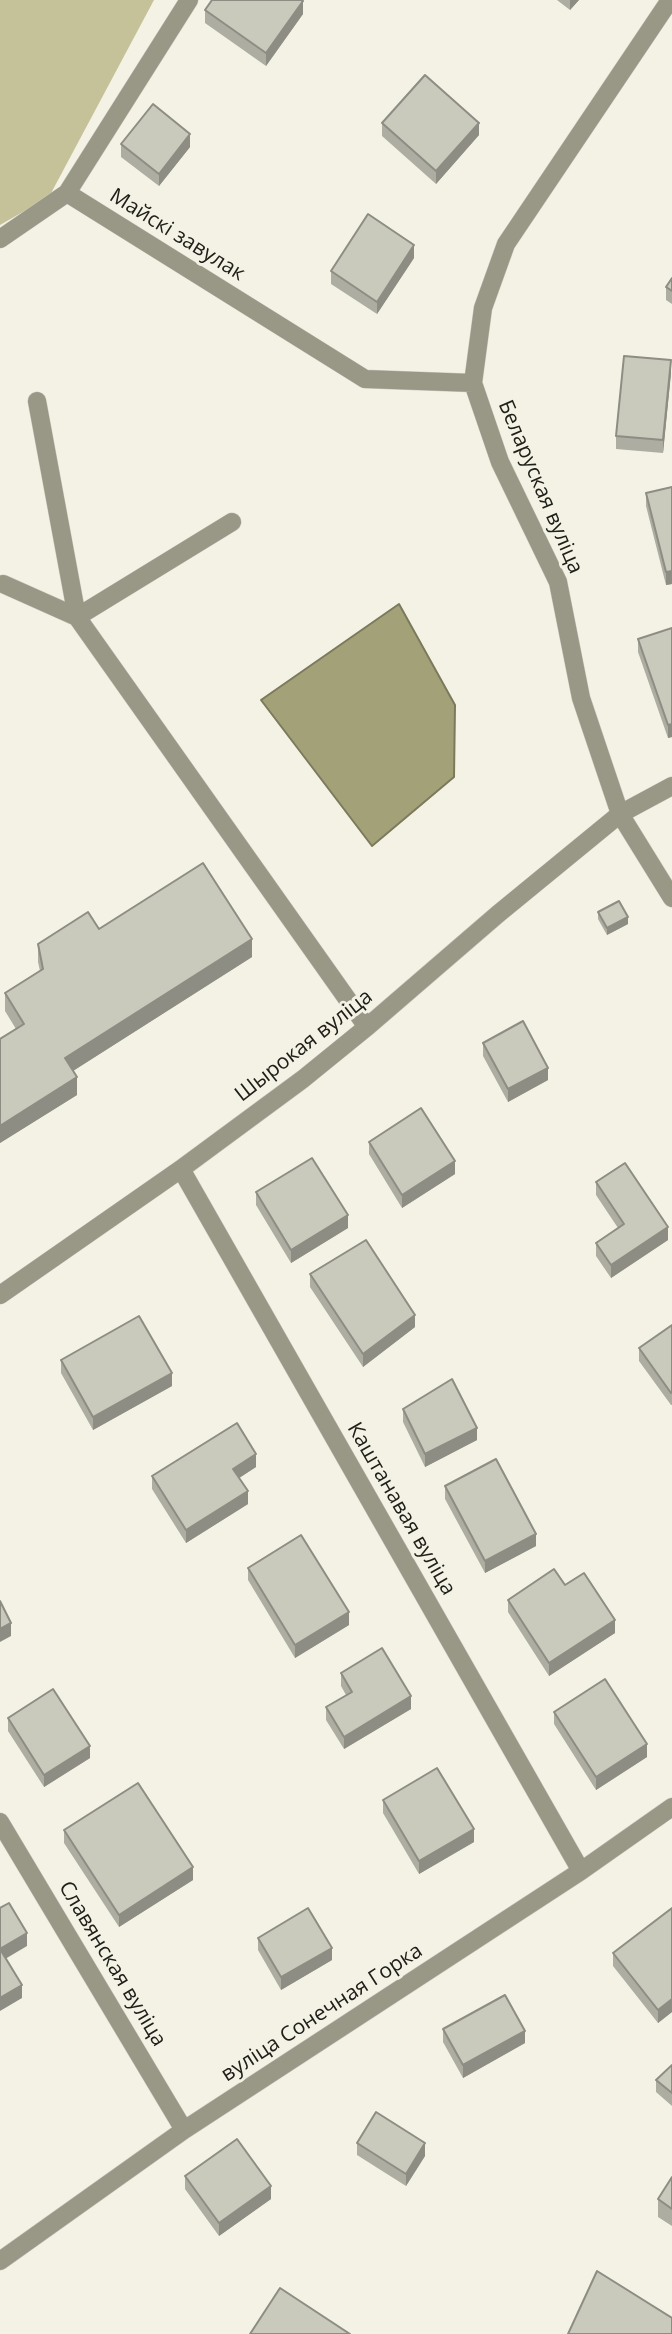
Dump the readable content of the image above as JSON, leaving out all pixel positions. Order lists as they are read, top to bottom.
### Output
{
  "streets": {
    "street": [
      "Майскі завулак",
      "Беларуская вуліца",
      "Шырокая вуліца",
      "Каштанавая вуліца",
      "Славянская вуліца",
      "вуліца Сонечная Горка"
    ]
  },
  "crossings": [
    ["Майскі завулак", "Беларуская вуліца"],
    ["Беларуская вуліца", "Шырокая вуліца"],
    ["Шырокая вуліца", "Каштанавая вуліца"],
    ["Каштанавая вуліца", "вуліца Сонечная Горка"],
    ["Славянская вуліца", "вуліца Сонечная Горка"]
  ]
}
